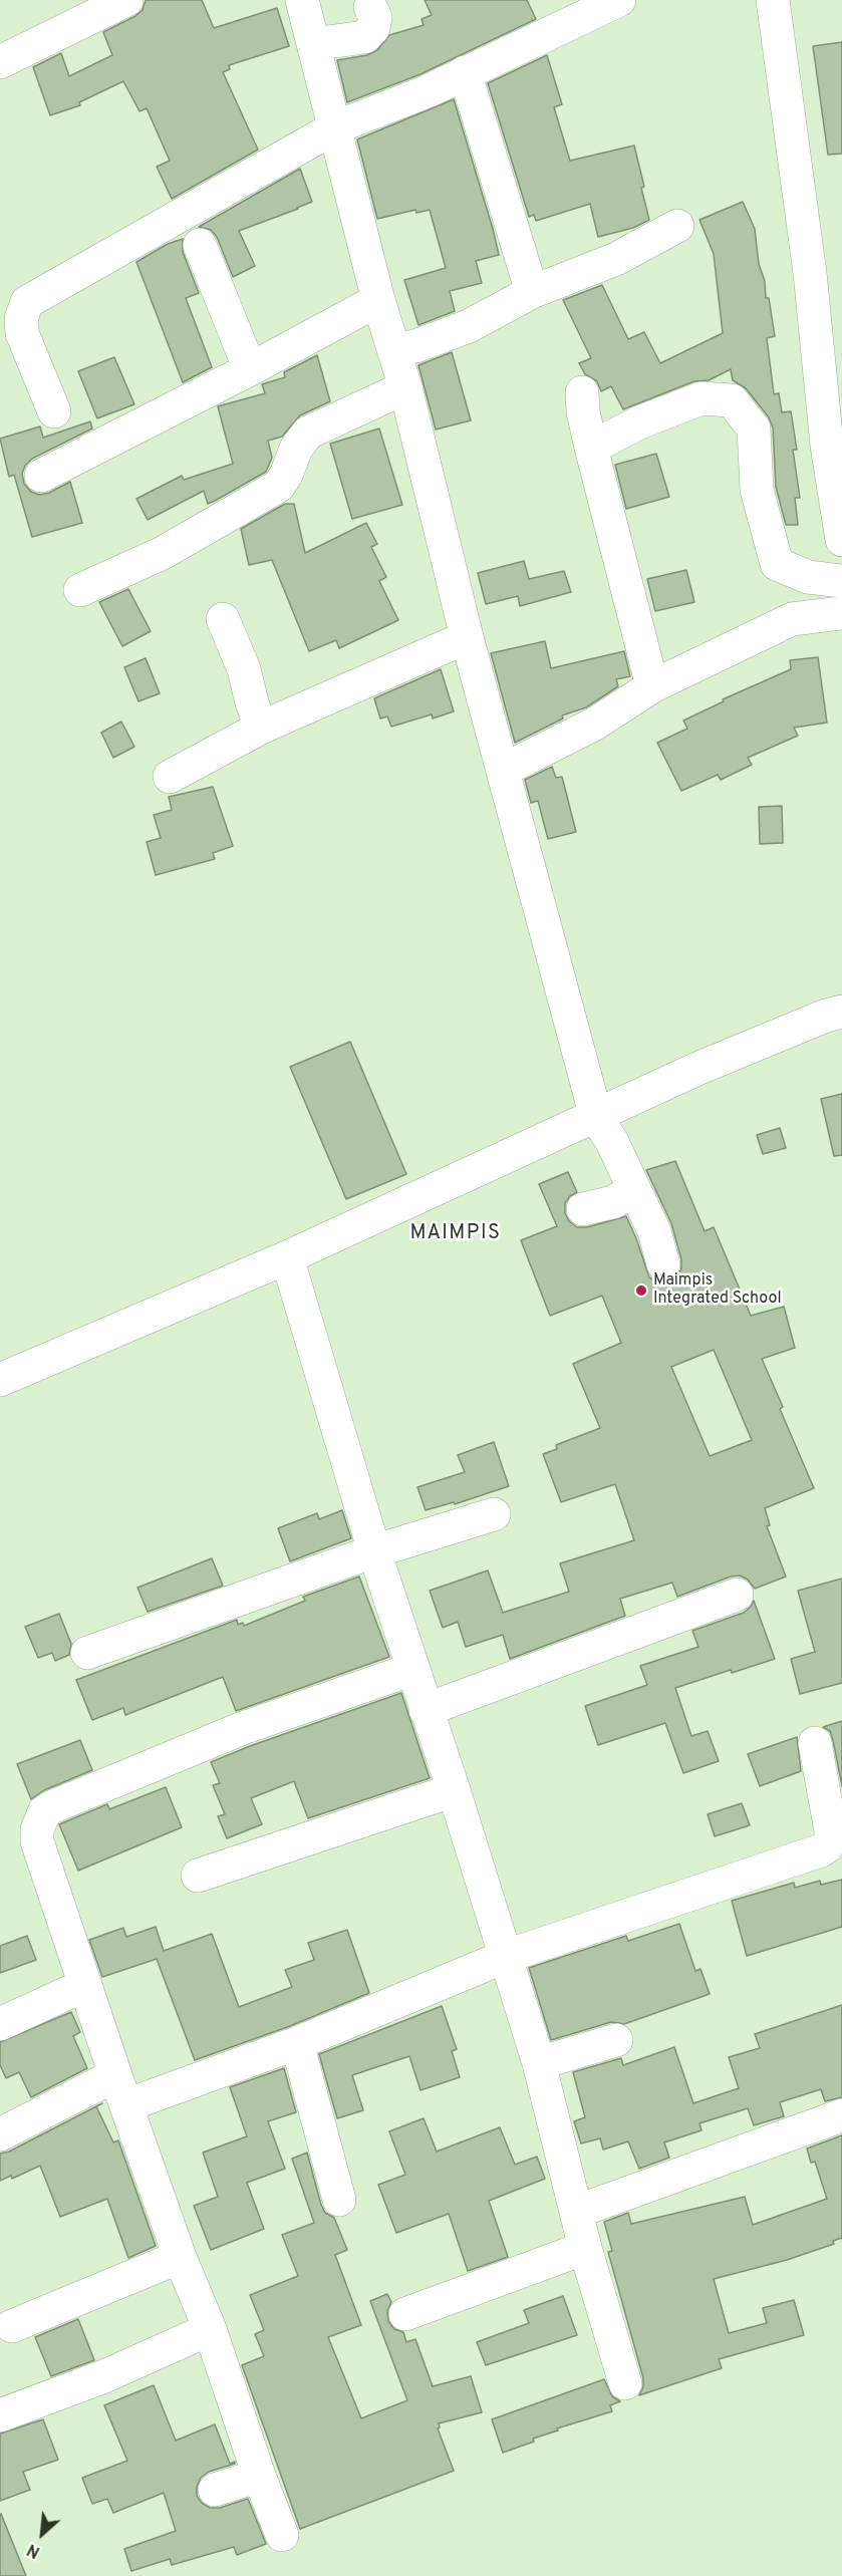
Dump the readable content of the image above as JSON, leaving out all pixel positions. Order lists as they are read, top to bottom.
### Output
{
  "districts": ["MAIMPIS"],
  "places": ["Maimpis Integrated School"],
  "north": "bottom left"
}
